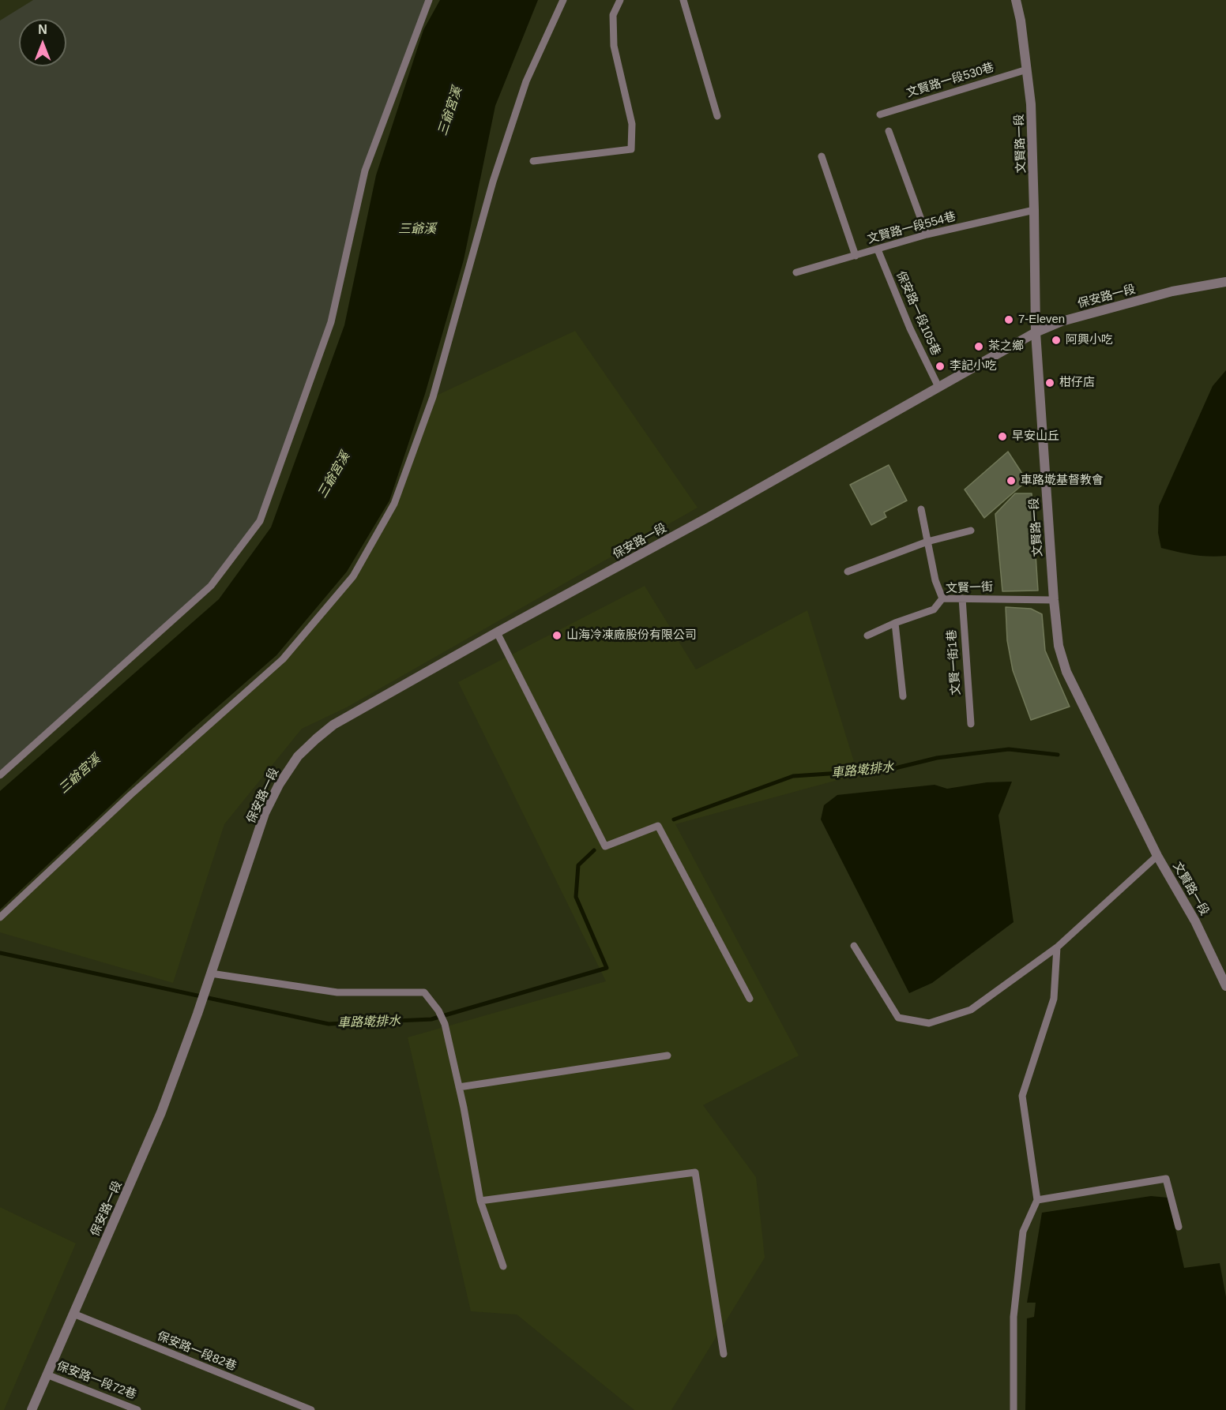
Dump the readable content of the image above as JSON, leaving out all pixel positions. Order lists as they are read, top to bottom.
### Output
{
  "streets": {
    "street": ["文賢路一段", "保安路一段"],
    "lane": [
      "文賢路一段530巷",
      "文賢路一段554巷",
      "保安路一段105巷",
      "文賢一街",
      "文賢一街1巷",
      "保安路一段82巷",
      "保安路一段72巷"
    ]
  },
  "crossings": [
    ["文賢路一段530巷", "文賢路一段"],
    ["文賢路一段", "文賢路一段554巷"],
    ["文賢路一段", "保安路一段"],
    ["文賢路一段", "文賢一街"],
    ["文賢路一段554巷", "保安路一段105巷"],
    ["保安路一段", "保安路一段105巷"],
    ["保安路一段", "保安路一段82巷"],
    ["保安路一段", "保安路一段72巷"],
    ["文賢一街", "文賢一街1巷"]
  ],
  "water": ["三爺宮溪", "三爺溪", "車路墘排水"],
  "places": [
    "7-Eleven",
    "阿興小吃",
    "茶之鄉",
    "李記小吃",
    "柑仔店",
    "早安山丘",
    "車路墘基督教會",
    "山海冷凍廠股份有限公司"
  ],
  "north": "top"
}
